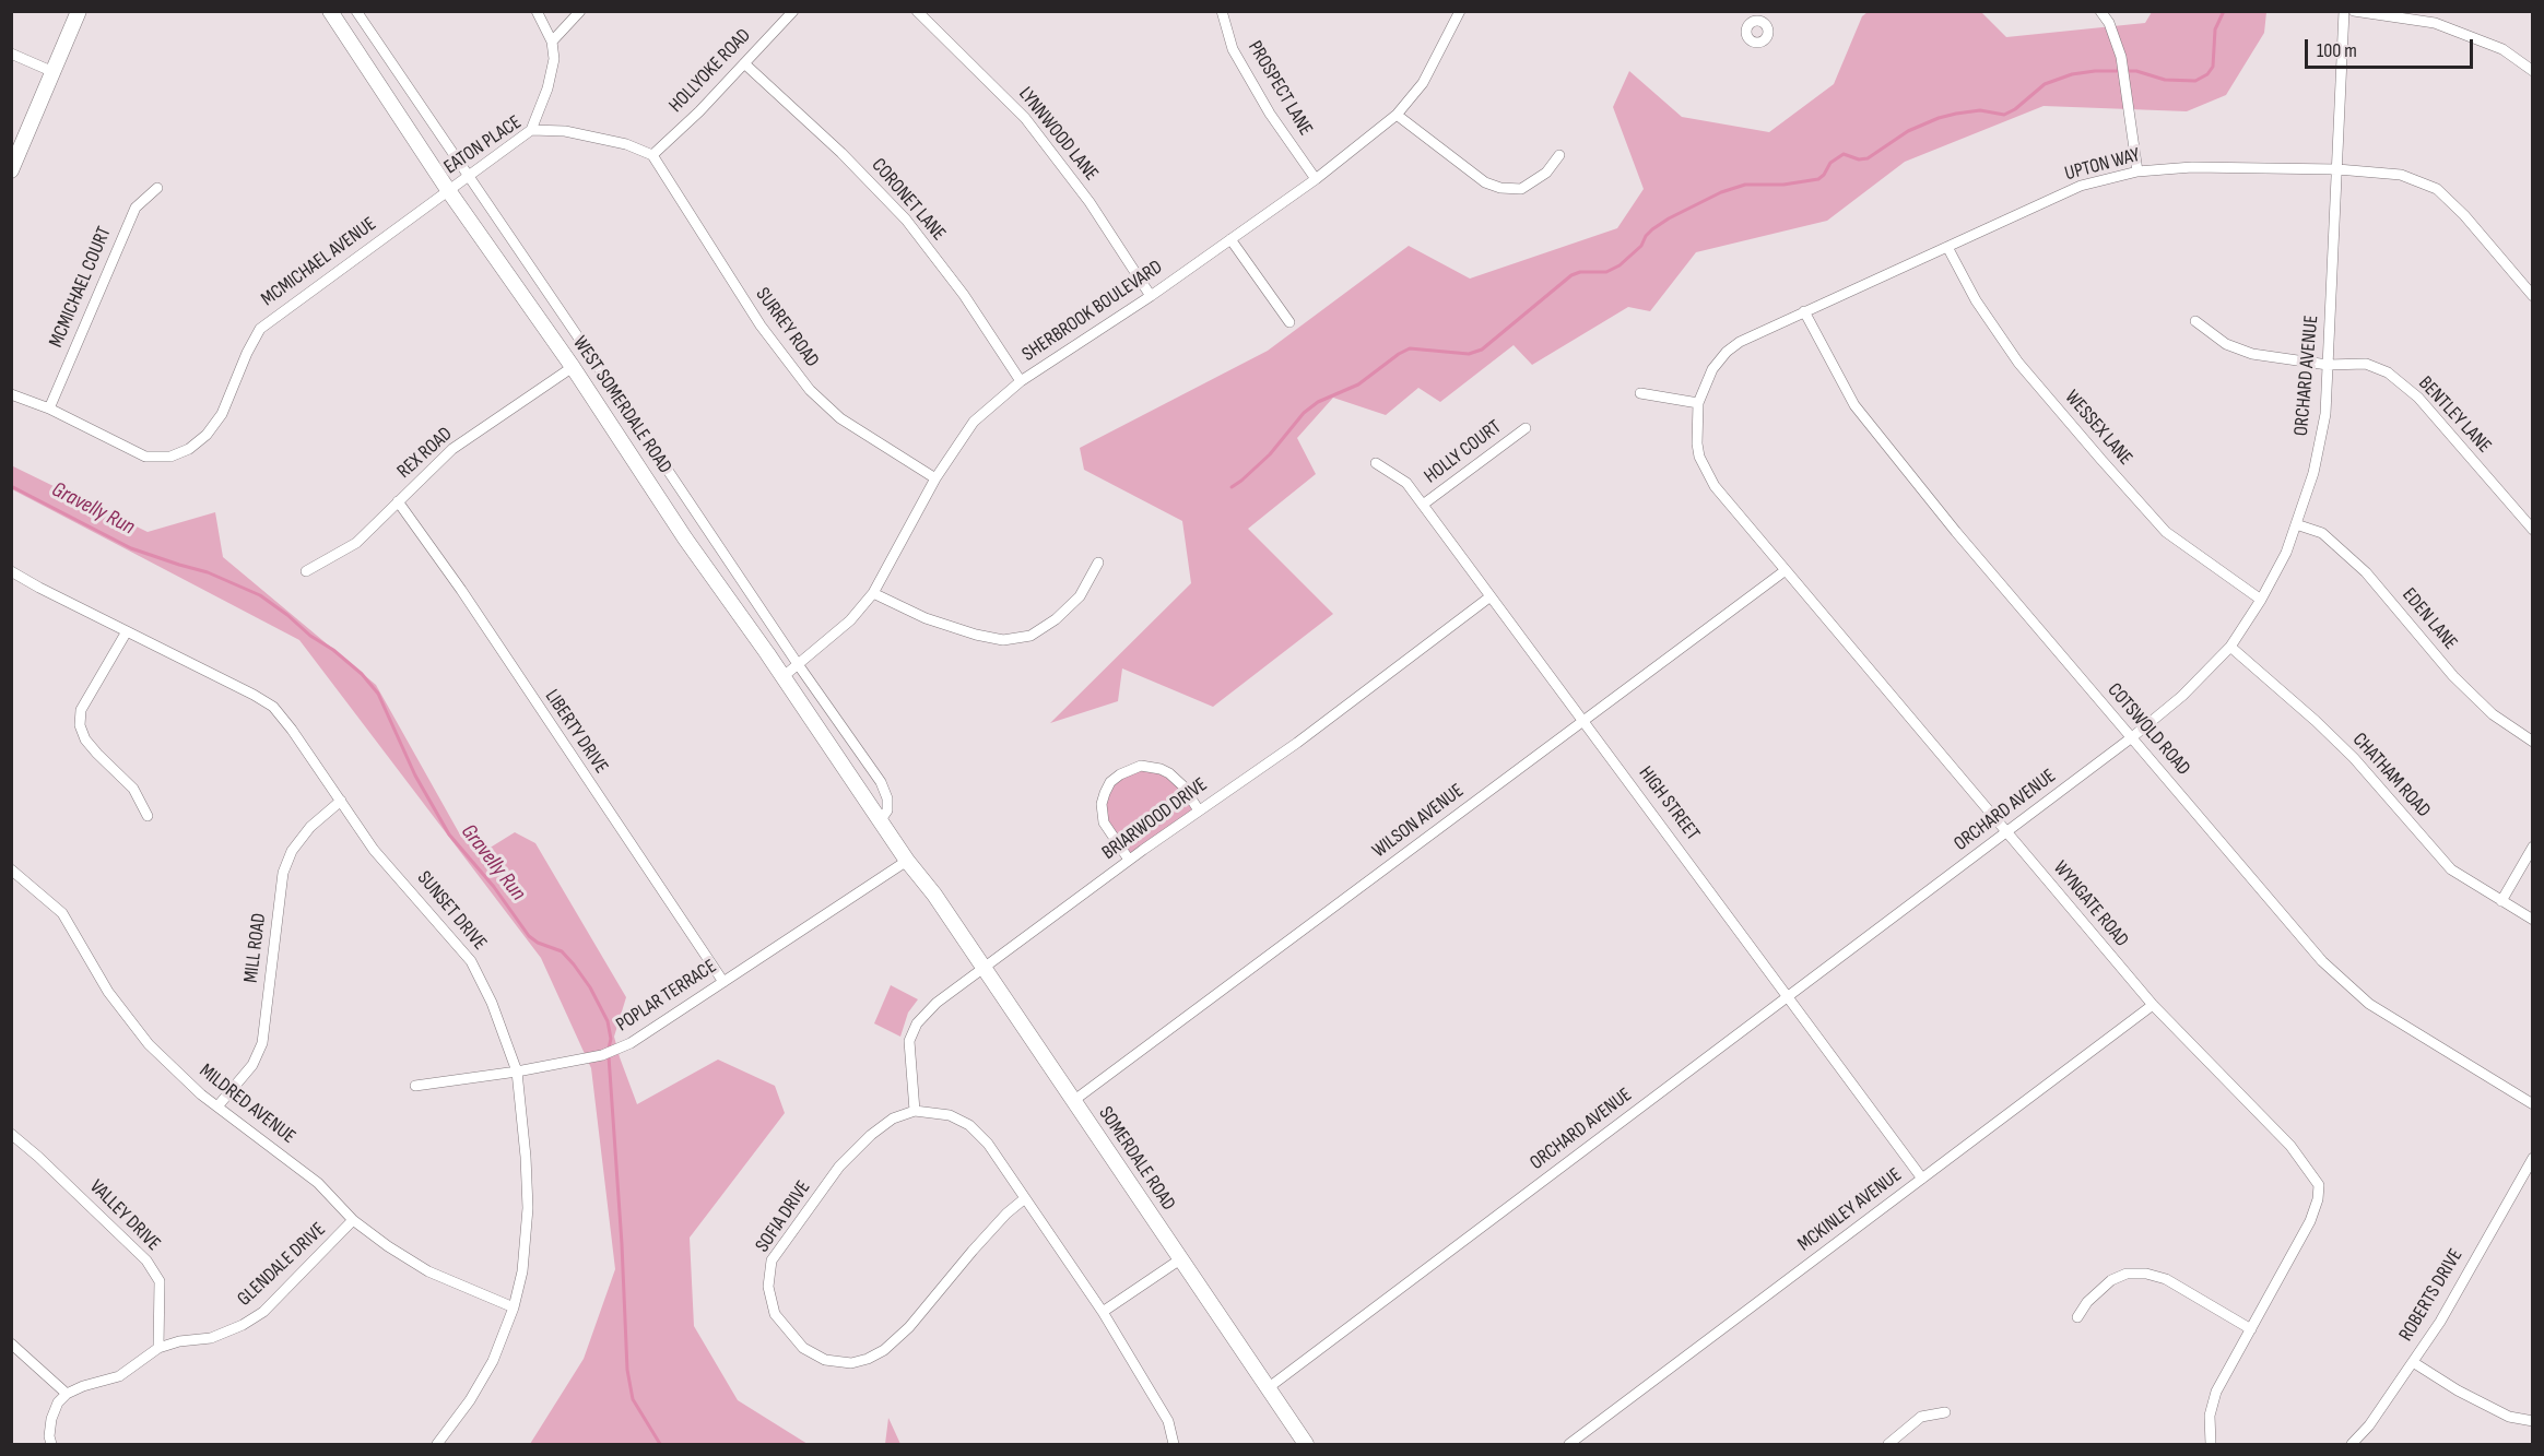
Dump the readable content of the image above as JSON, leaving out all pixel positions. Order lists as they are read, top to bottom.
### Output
{
  "streets": {
    "main road": ["WEST SOMERDALE ROAD", "SOMERDALE ROAD"],
    "street": [
      "HOLLYOKE ROAD",
      "PROSPECT LANE",
      "LYNNWOOD LANE",
      "EATON PLACE",
      "UPTON WAY",
      "CORONET LANE",
      "MCMICHAEL AVENUE",
      "MCMICHAEL COURT",
      "SHERBROOK BOULEVARD",
      "SURREY ROAD",
      "ORCHARD AVENUE",
      "BENTLEY LANE",
      "WESSEX LANE",
      "HOLLY COURT",
      "REX ROAD",
      "EDEN LANE",
      "COTSWOLD ROAD",
      "LIBERTY DRIVE",
      "CHATHAM ROAD",
      "HIGH STREET",
      "BRIARWOOD DRIVE",
      "WILSON AVENUE",
      "WYNGATE ROAD",
      "SUNSET DRIVE",
      "MILL ROAD",
      "POPLAR TERRACE",
      "MILDRED AVENUE",
      "MCKINLEY AVENUE",
      "VALLEY DRIVE",
      "SOFIA DRIVE",
      "GLENDALE DRIVE",
      "ROBERTS DRIVE"
    ]
  },
  "crossings": [
    ["HOLLYOKE ROAD", "EATON PLACE"],
    ["HOLLYOKE ROAD", "CORONET LANE"],
    ["HOLLYOKE ROAD", "SURREY ROAD"],
    ["PROSPECT LANE", "SHERBROOK BOULEVARD"],
    ["LYNNWOOD LANE", "SHERBROOK BOULEVARD"],
    ["EATON PLACE", "MCMICHAEL AVENUE"],
    ["EATON PLACE", "SURREY ROAD"],
    ["EATON PLACE", "WEST SOMERDALE ROAD"],
    ["UPTON WAY", "ORCHARD AVENUE"],
    ["UPTON WAY", "WESSEX LANE"],
    ["UPTON WAY", "COTSWOLD ROAD"],
    ["UPTON WAY", "WYNGATE ROAD"],
    ["CORONET LANE", "SHERBROOK BOULEVARD"],
    ["MCMICHAEL AVENUE", "MCMICHAEL COURT"],
    ["MCMICHAEL AVENUE", "WEST SOMERDALE ROAD"],
    ["SHERBROOK BOULEVARD", "SURREY ROAD"],
    ["SHERBROOK BOULEVARD", "WEST SOMERDALE ROAD"],
    ["ORCHARD AVENUE", "BENTLEY LANE"],
    ["ORCHARD AVENUE", "WESSEX LANE"],
    ["ORCHARD AVENUE", "EDEN LANE"],
    ["ORCHARD AVENUE", "COTSWOLD ROAD"],
    ["ORCHARD AVENUE", "CHATHAM ROAD"],
    ["ORCHARD AVENUE", "HIGH STREET"],
    ["ORCHARD AVENUE", "WYNGATE ROAD"],
    ["ORCHARD AVENUE", "SOMERDALE ROAD"],
    ["WEST SOMERDALE ROAD", "REX ROAD"],
    ["WEST SOMERDALE ROAD", "POPLAR TERRACE"],
    ["WEST SOMERDALE ROAD", "SOMERDALE ROAD"],
    ["HOLLY COURT", "HIGH STREET"],
    ["REX ROAD", "LIBERTY DRIVE"],
    ["LIBERTY DRIVE", "POPLAR TERRACE"],
    ["HIGH STREET", "BRIARWOOD DRIVE"],
    ["HIGH STREET", "WILSON AVENUE"],
    ["HIGH STREET", "MCKINLEY AVENUE"],
    ["BRIARWOOD DRIVE", "SOMERDALE ROAD"],
    ["BRIARWOOD DRIVE", "SOFIA DRIVE"],
    ["WILSON AVENUE", "WYNGATE ROAD"],
    ["WILSON AVENUE", "SOMERDALE ROAD"],
    ["WYNGATE ROAD", "MCKINLEY AVENUE"],
    ["SUNSET DRIVE", "MILL ROAD"],
    ["SUNSET DRIVE", "POPLAR TERRACE"],
    ["SUNSET DRIVE", "MILDRED AVENUE"],
    ["MILL ROAD", "MILDRED AVENUE"],
    ["MILDRED AVENUE", "GLENDALE DRIVE"],
    ["VALLEY DRIVE", "GLENDALE DRIVE"]
  ],
  "water": ["Gravelly Run"],
  "scale_bar": "100 m"
}
